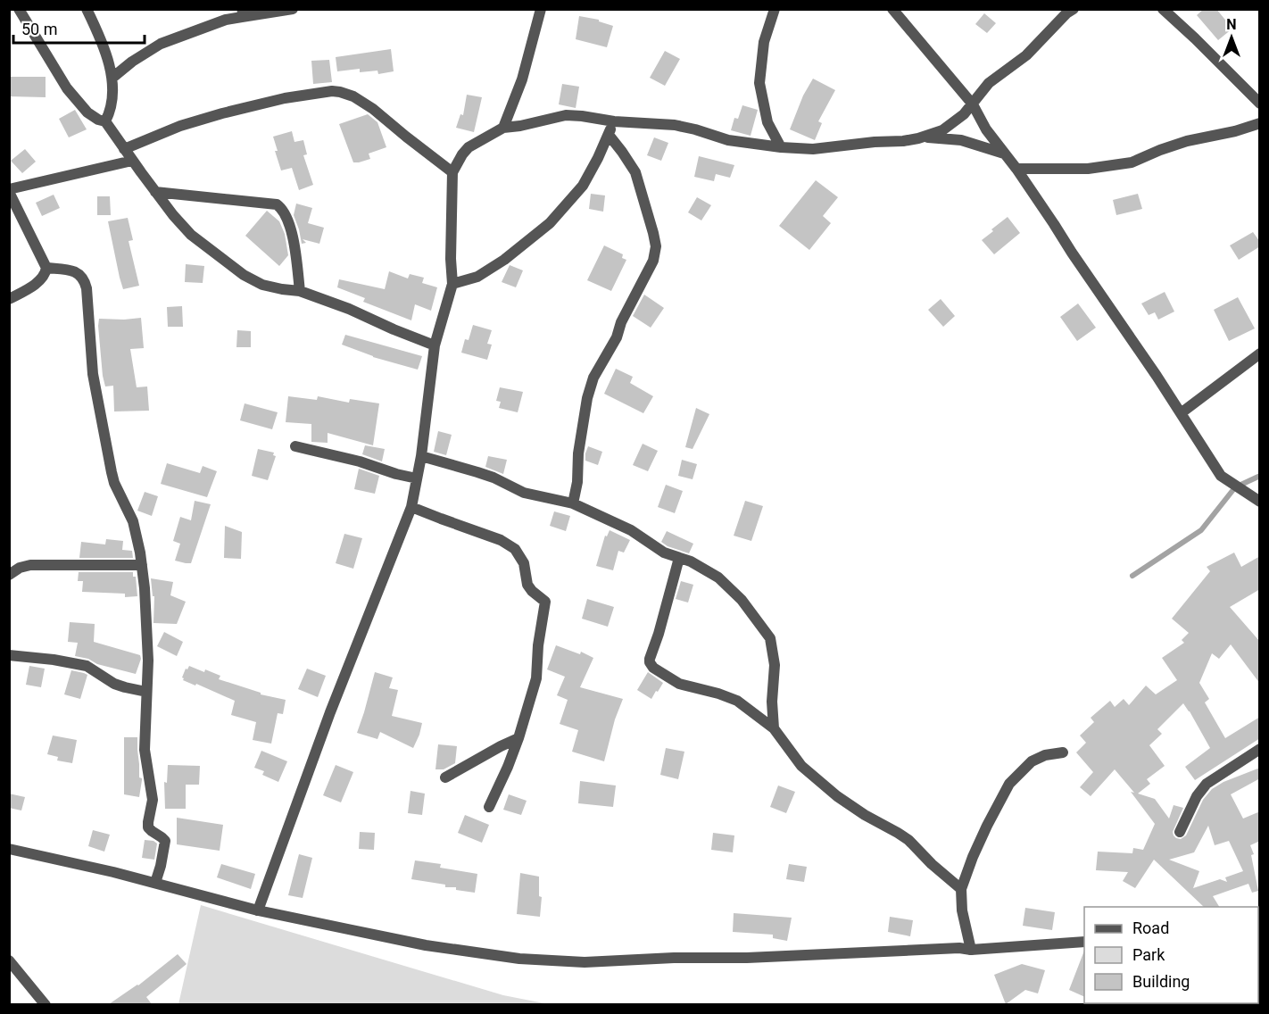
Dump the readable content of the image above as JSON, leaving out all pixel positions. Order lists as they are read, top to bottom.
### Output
{
  "legend": ["Road", "Park", "Building"],
  "scale_bar": "50 m",
  "north": "top"
}
